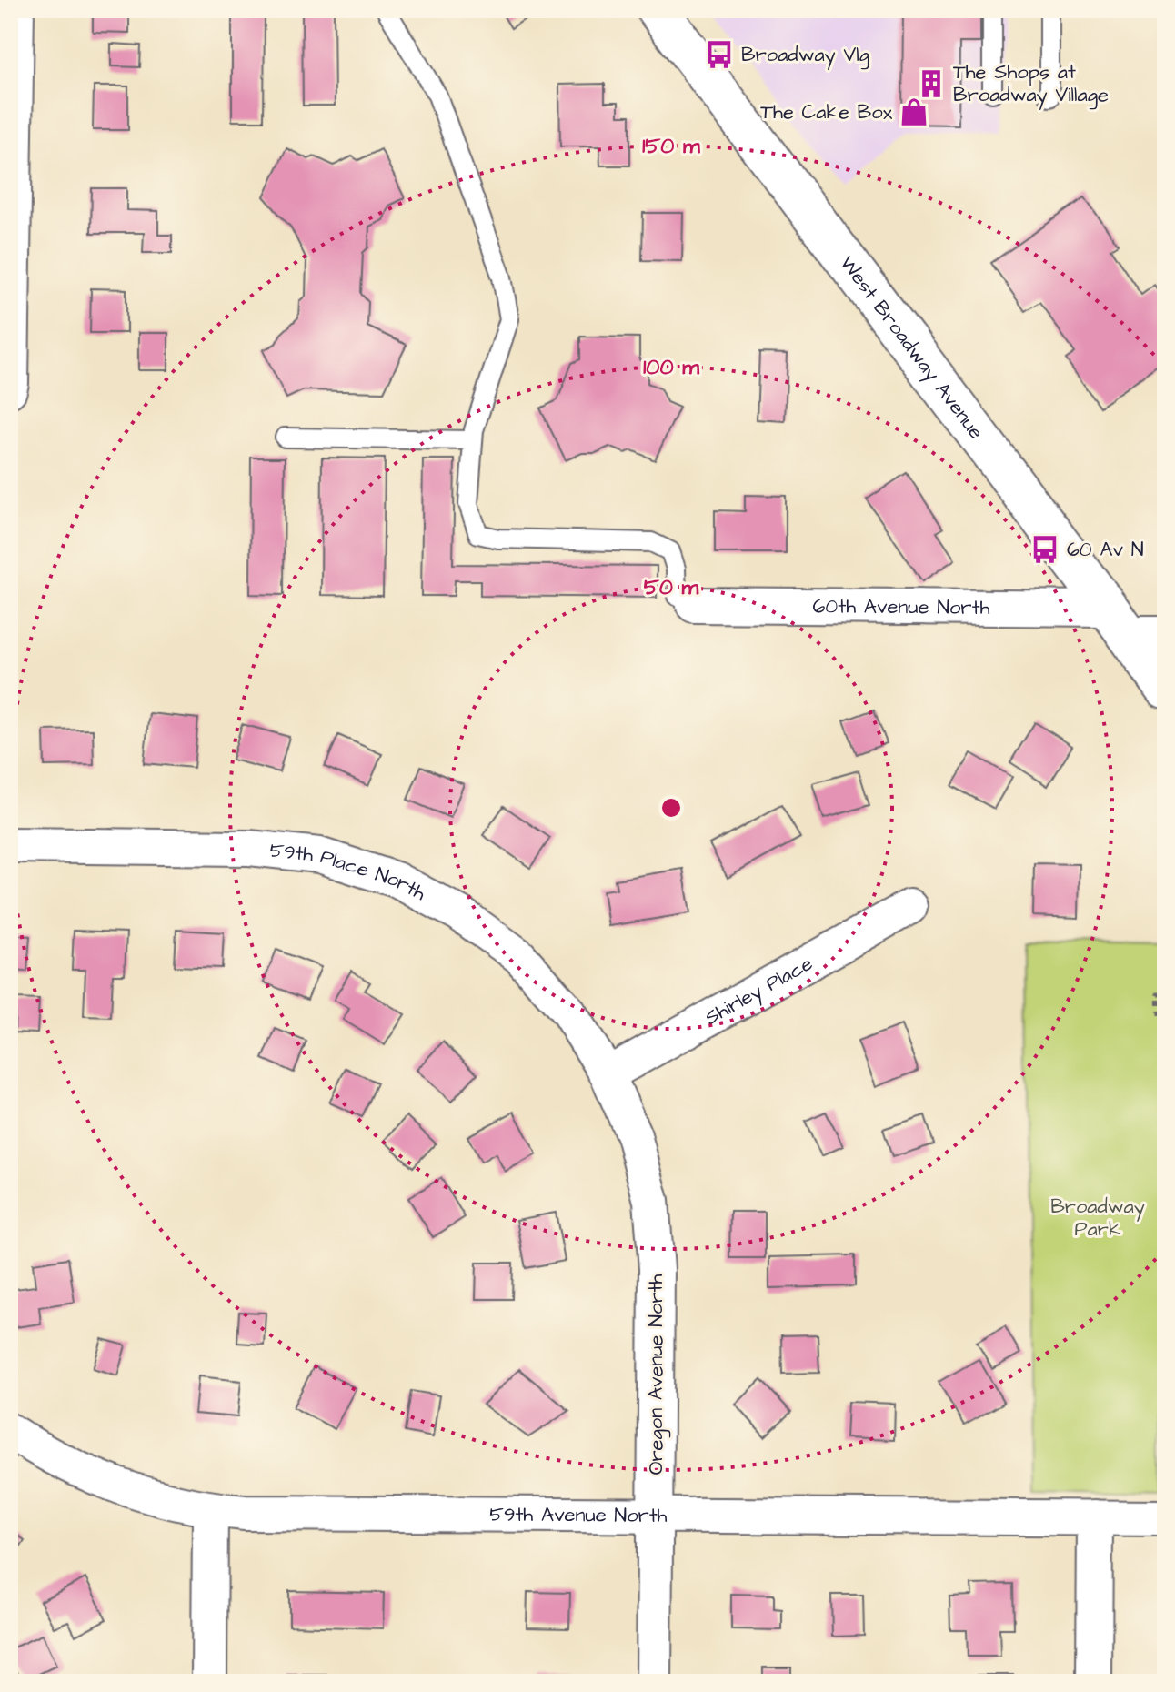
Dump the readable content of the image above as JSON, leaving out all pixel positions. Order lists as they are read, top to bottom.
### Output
{
  "streets": {
    "street": [
      "West Broadway Avenue",
      "60th Avenue North",
      "59th Place North",
      "Shirley Place",
      "Oregon Avenue North",
      "59th Avenue North"
    ]
  },
  "crossings": [
    ["West Broadway Avenue", "60th Avenue North"],
    ["59th Place North", "Shirley Place"],
    ["59th Place North", "Oregon Avenue North"],
    ["Shirley Place", "Oregon Avenue North"],
    ["Oregon Avenue North", "59th Avenue North"]
  ],
  "parks": ["Broadway Park"],
  "places": {
    "bus stop": ["Broadway Vlg", "60 Av N"],
    "building": ["The Shops at Broadway Village"],
    "shop": ["The Cake Box"]
  },
  "rings": ["150 m", "100 m", "50 m"]
}
